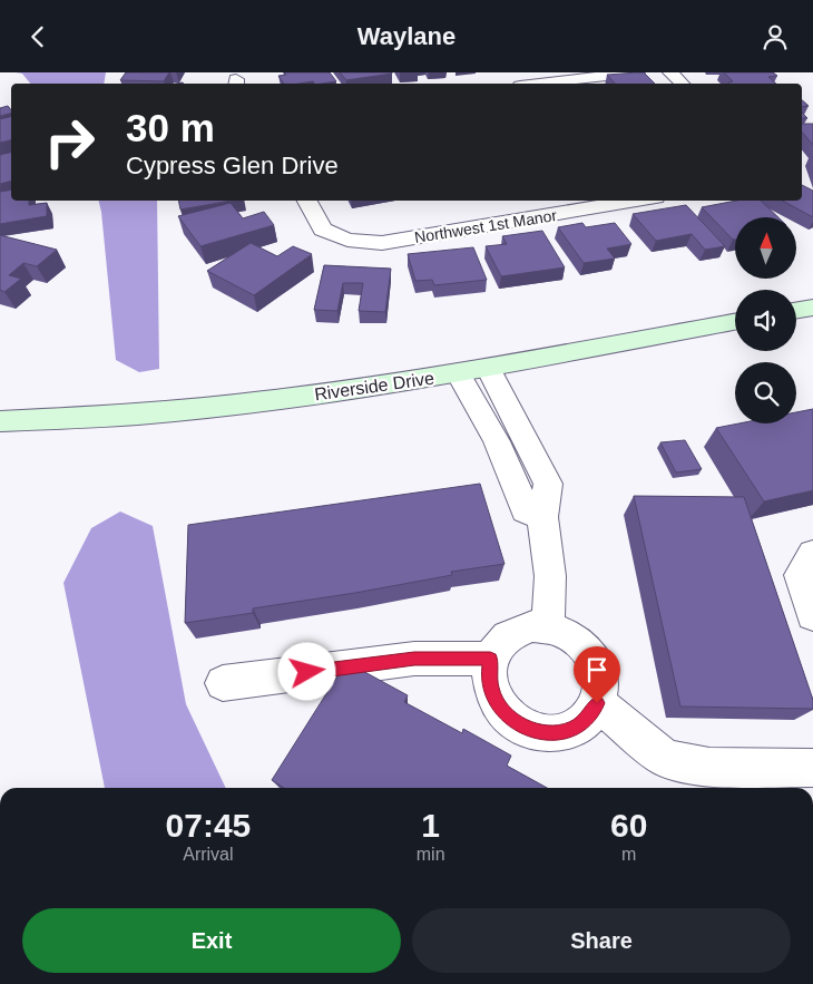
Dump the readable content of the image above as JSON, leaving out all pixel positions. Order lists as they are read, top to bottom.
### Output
{
  "streets": {
    "street": ["Northwest 1st Manor", "Riverside Drive"]
  },
  "north": "top",
  "page": {
    "header": "Waylane",
    "turn": ["30 m", "Cypress Glen Drive"],
    "eta": [
      "07:45",
      "Arrival",
      "1",
      "min",
      "60",
      "m"
    ],
    "buttons": ["Exit", "Share"]
  }
}
